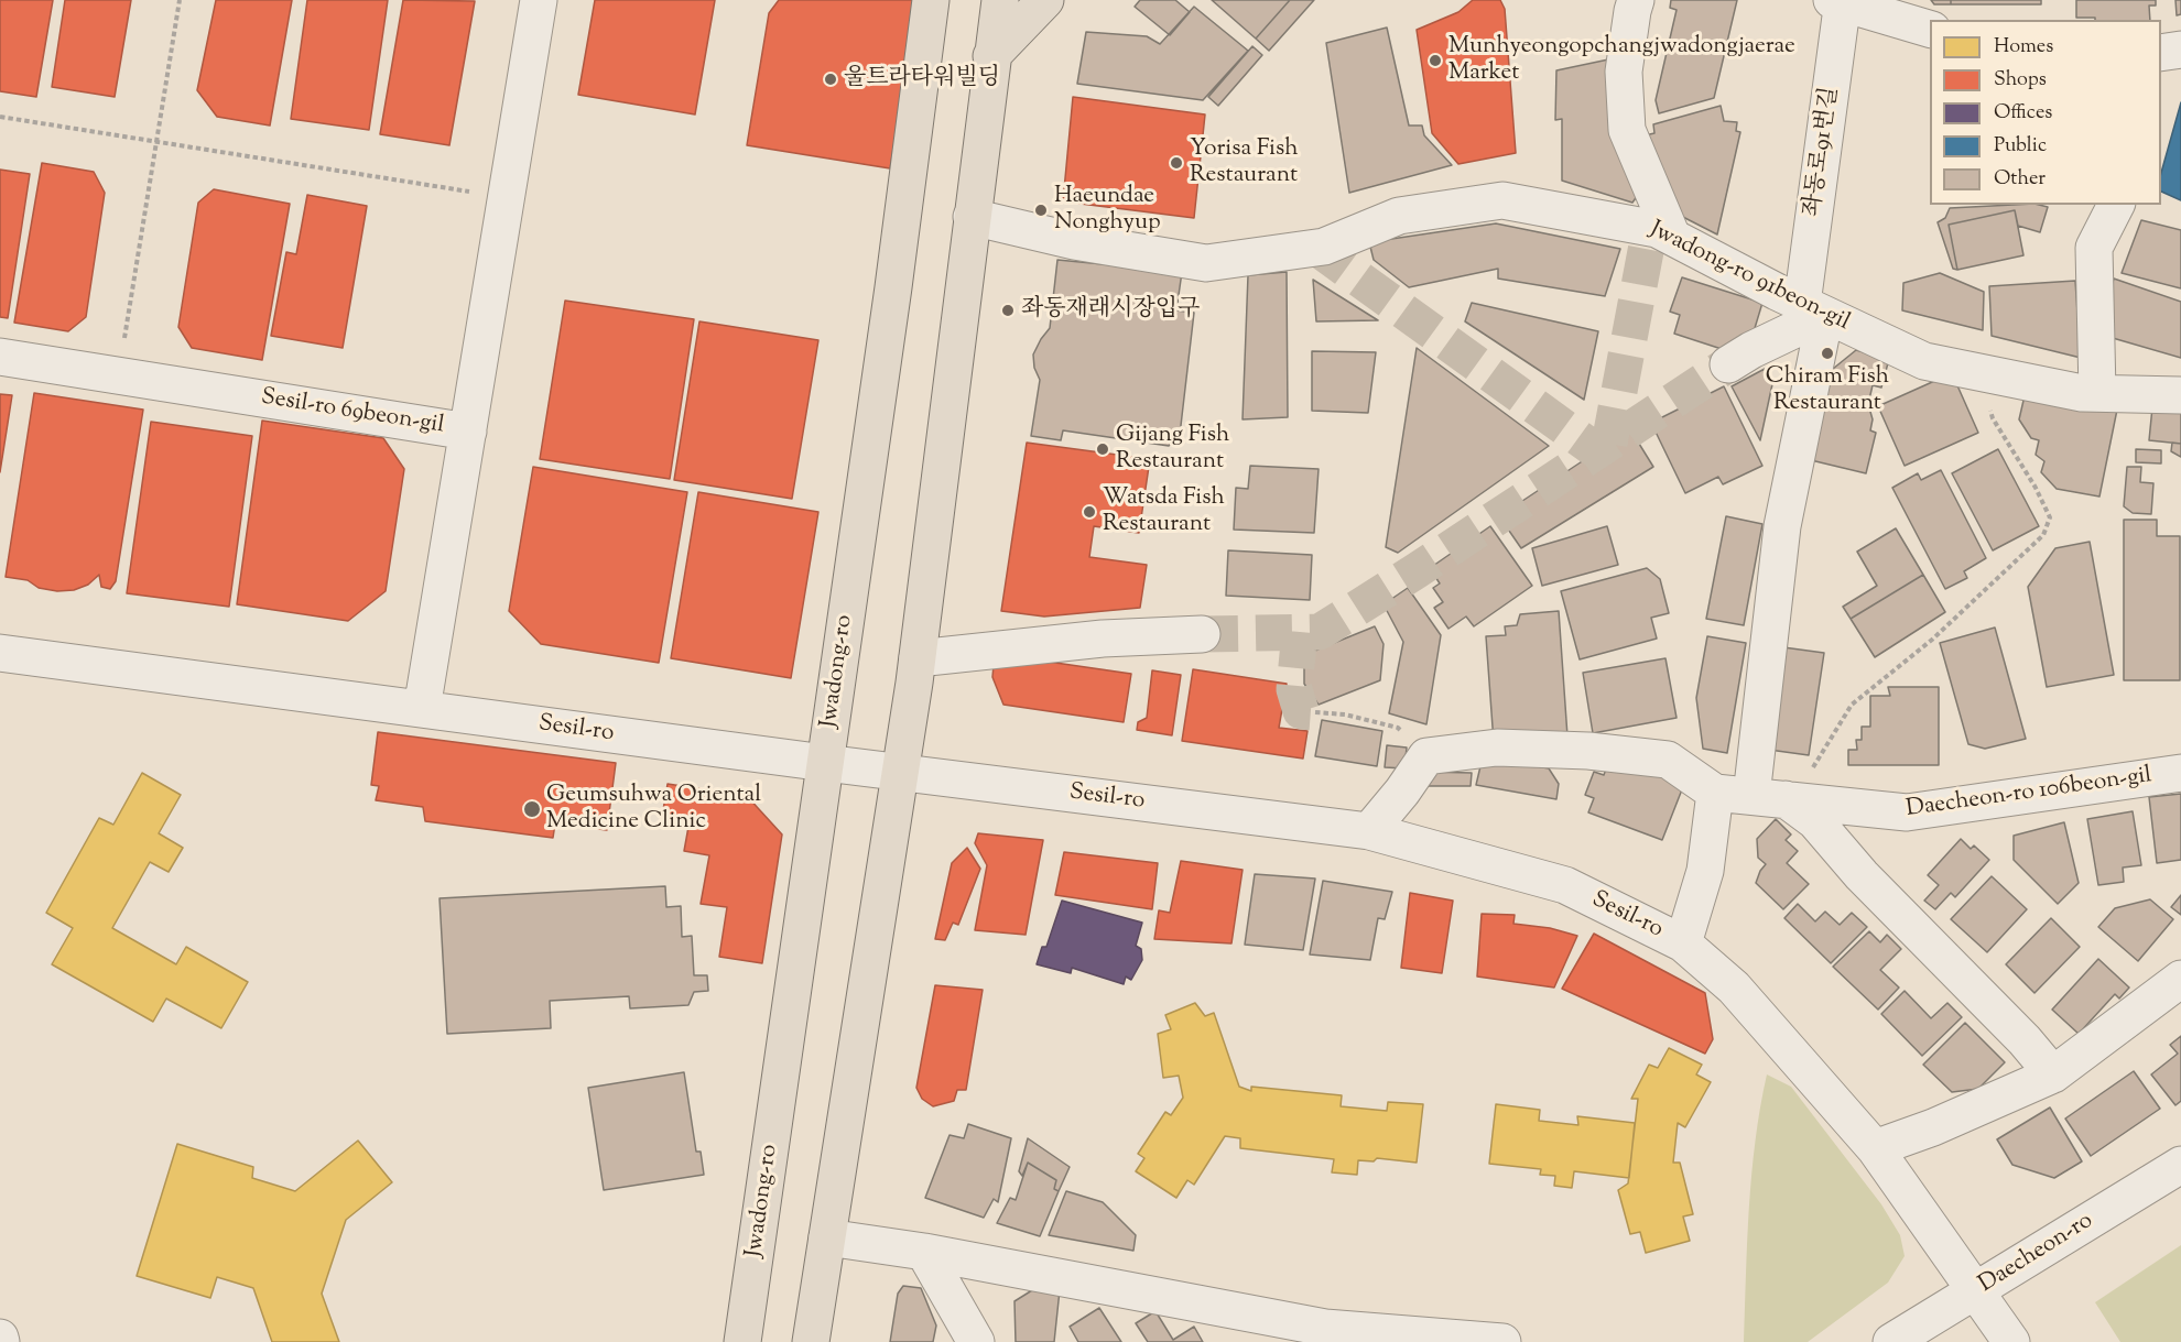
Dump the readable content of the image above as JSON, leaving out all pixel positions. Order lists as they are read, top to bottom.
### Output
{
  "streets": {
    "main road": ["Jwadong-ro"],
    "street": [
      "좌동로91번길",
      "Jwadong-ro 91beon-gil",
      "Sesil-ro 69beon-gil",
      "Sesil-ro",
      "Daecheon-ro 106beon-gil",
      "Daecheon-ro"
    ]
  },
  "crossings": [
    ["좌동로91번길", "Jwadong-ro 91beon-gil"],
    ["좌동로91번길", "Daecheon-ro 106beon-gil"],
    ["Sesil-ro 69beon-gil", "Sesil-ro"],
    ["Jwadong-ro", "Sesil-ro"],
    ["Sesil-ro", "Daecheon-ro"]
  ],
  "places": [
    "Munhyeongopchangjwadongjaerae Market",
    "울트라타워빌딩",
    "Yorisa Fish Restaurant",
    "Haeundae Nonghyup",
    "좌동재래시장입구",
    "Chiram Fish Restaurant",
    "Gijang Fish Restaurant",
    "Watsda Fish Restaurant",
    "Geumsuhwa Oriental Medicine Clinic"
  ],
  "legend": [
    "Homes",
    "Shops",
    "Offices",
    "Public",
    "Other"
  ]
}
